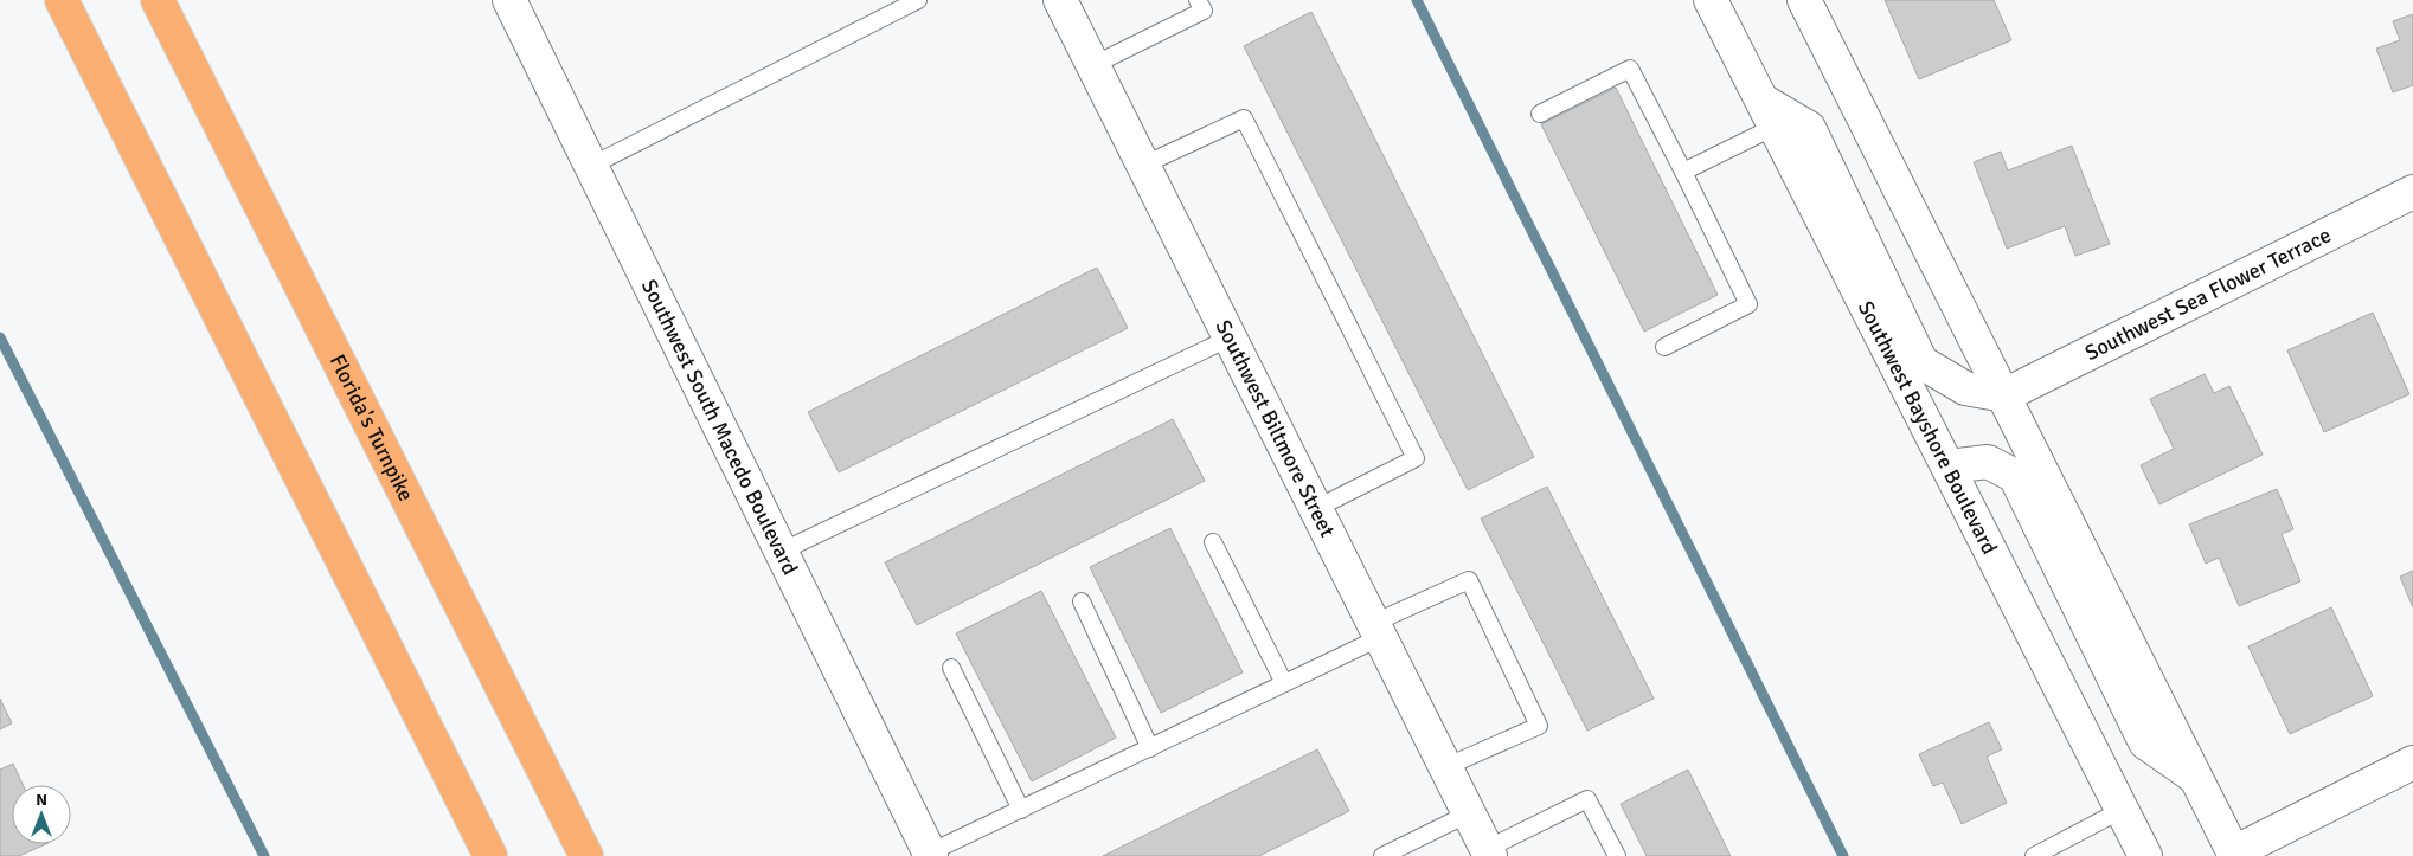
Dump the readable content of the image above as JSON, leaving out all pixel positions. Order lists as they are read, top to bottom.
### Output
{
  "streets": {
    "highway": ["Florida's Turnpike"],
    "main road": [
      "Southwest Sea Flower Terrace",
      "Southwest Biltmore Street",
      "Southwest Bayshore Boulevard",
      "Southwest South Macedo Boulevard"
    ]
  },
  "north": "top"
}
